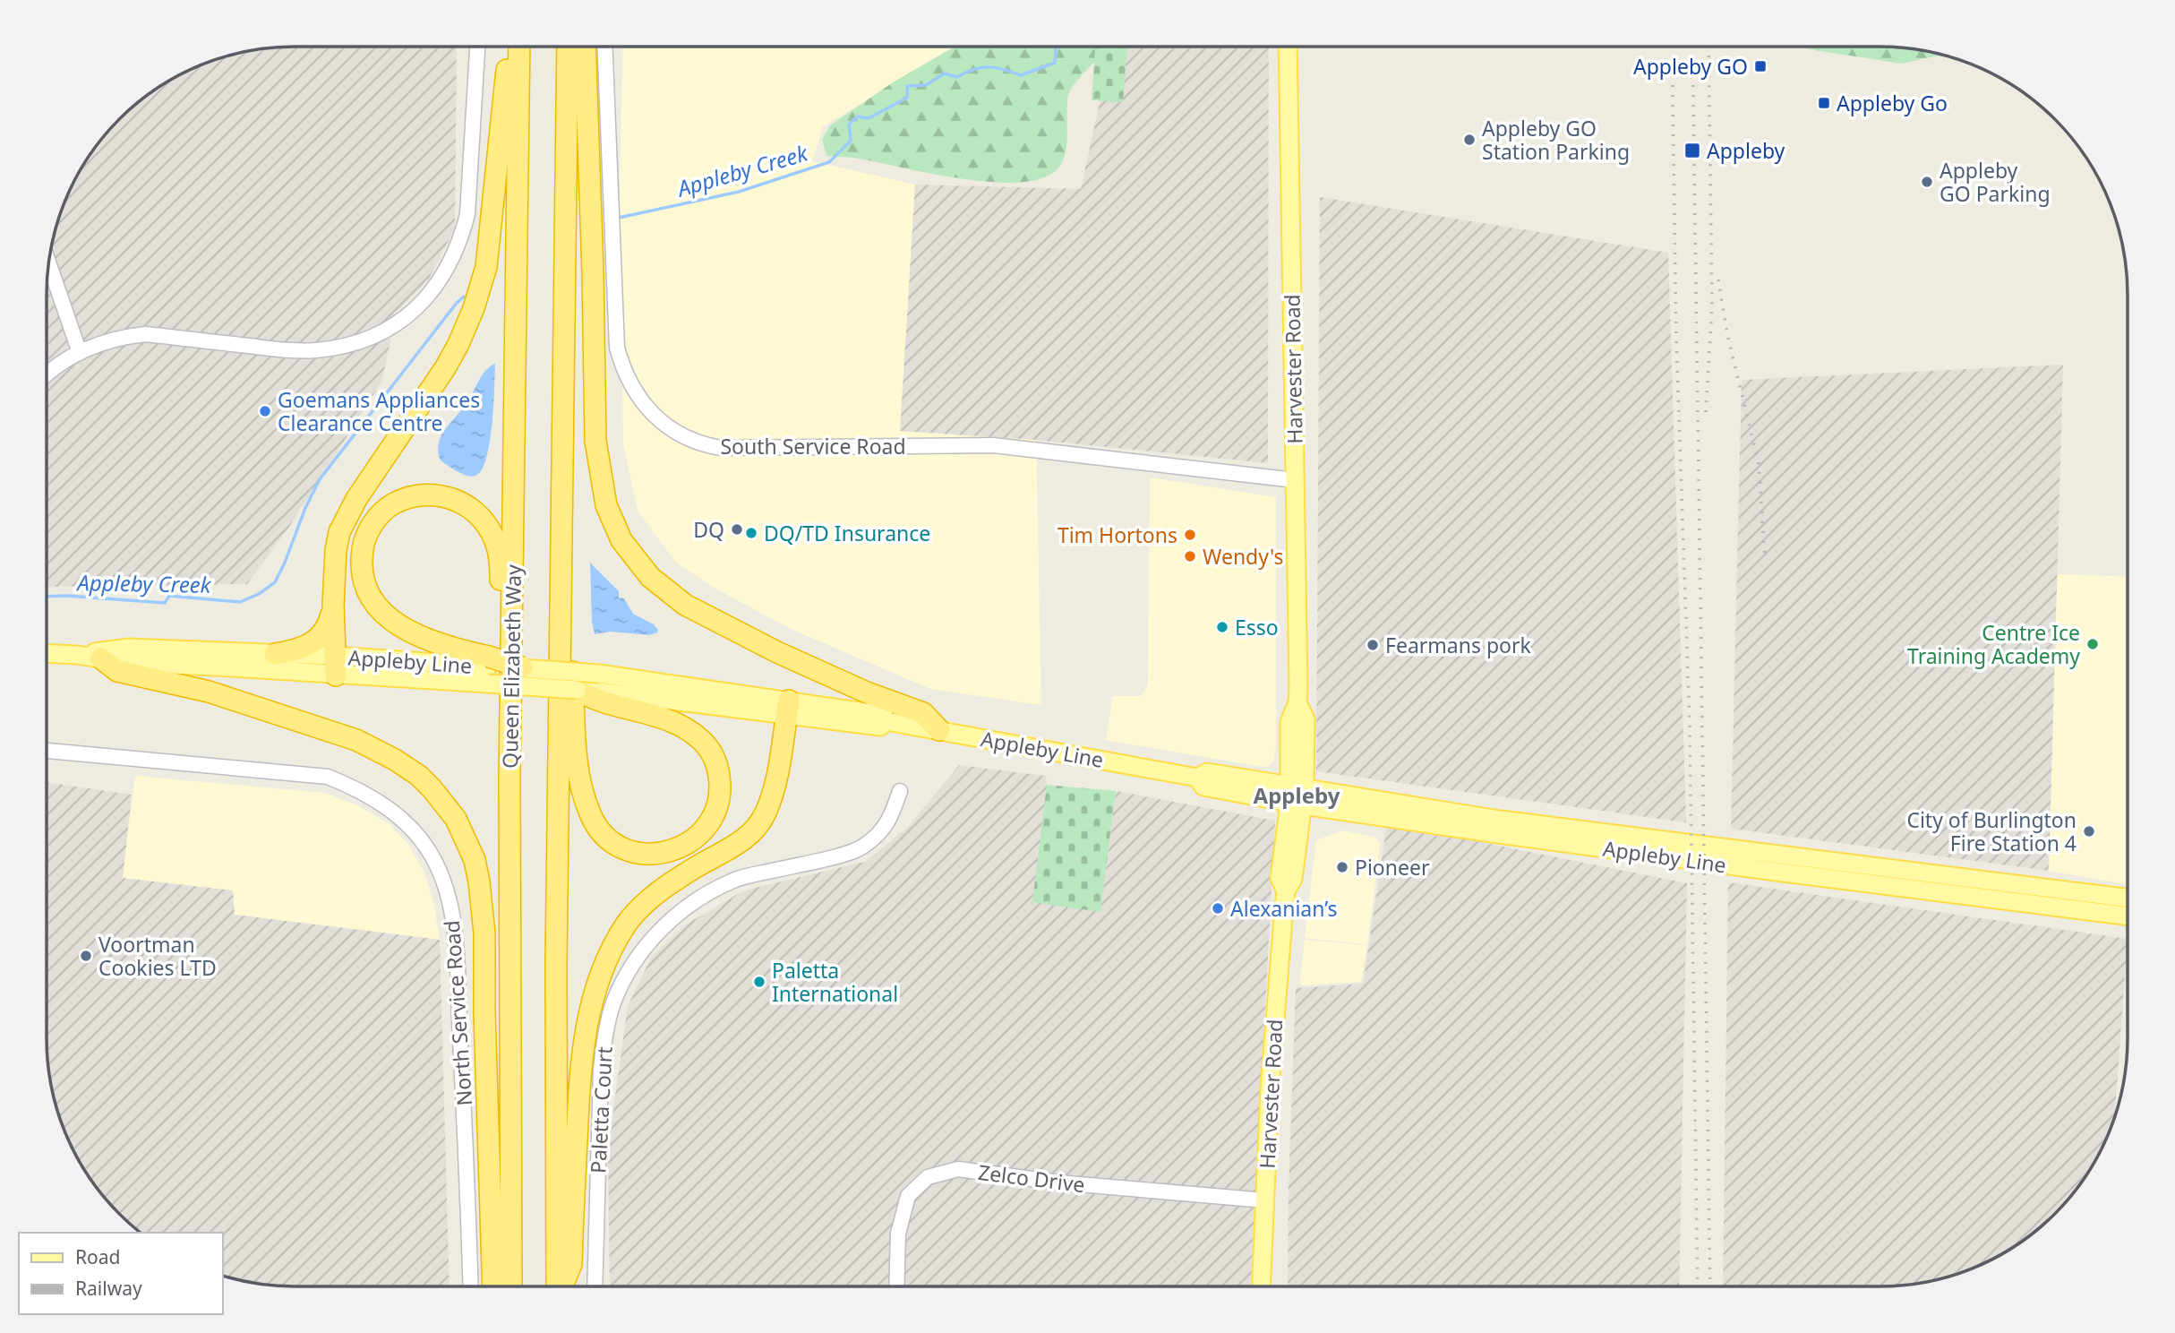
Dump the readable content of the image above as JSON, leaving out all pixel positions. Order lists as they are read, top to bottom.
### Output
{
  "streets": {
    "highway": ["Queen Elizabeth Way"],
    "main road": ["Harvester Road", "Appleby Line"],
    "street": [
      "South Service Road",
      "North Service Road",
      "Paletta Court",
      "Zelco Drive"
    ]
  },
  "crossings": [
    ["Harvester Road", "South Service Road"],
    ["Harvester Road", "Appleby Line"],
    ["Harvester Road", "Zelco Drive"]
  ],
  "districts": ["Appleby"],
  "water": ["Appleby Creek"],
  "places": {
    "transit": ["Appleby GO", "Appleby Go", "Appleby"],
    "other": [
      "Appleby GO Station Parking",
      "Appleby GO Parking",
      "Goemans Appliances Clearance Centre",
      "DQ",
      "DQ/TD Insurance",
      "Tim Hortons",
      "Wendy's",
      "Esso",
      "Centre Ice Training Academy",
      "Fearmans pork",
      "City of Burlington Fire Station 4",
      "Pioneer",
      "Alexanian’s",
      "Voortman Cookies LTD",
      "Paletta International"
    ]
  },
  "legend": ["Road", "Railway"]
}
